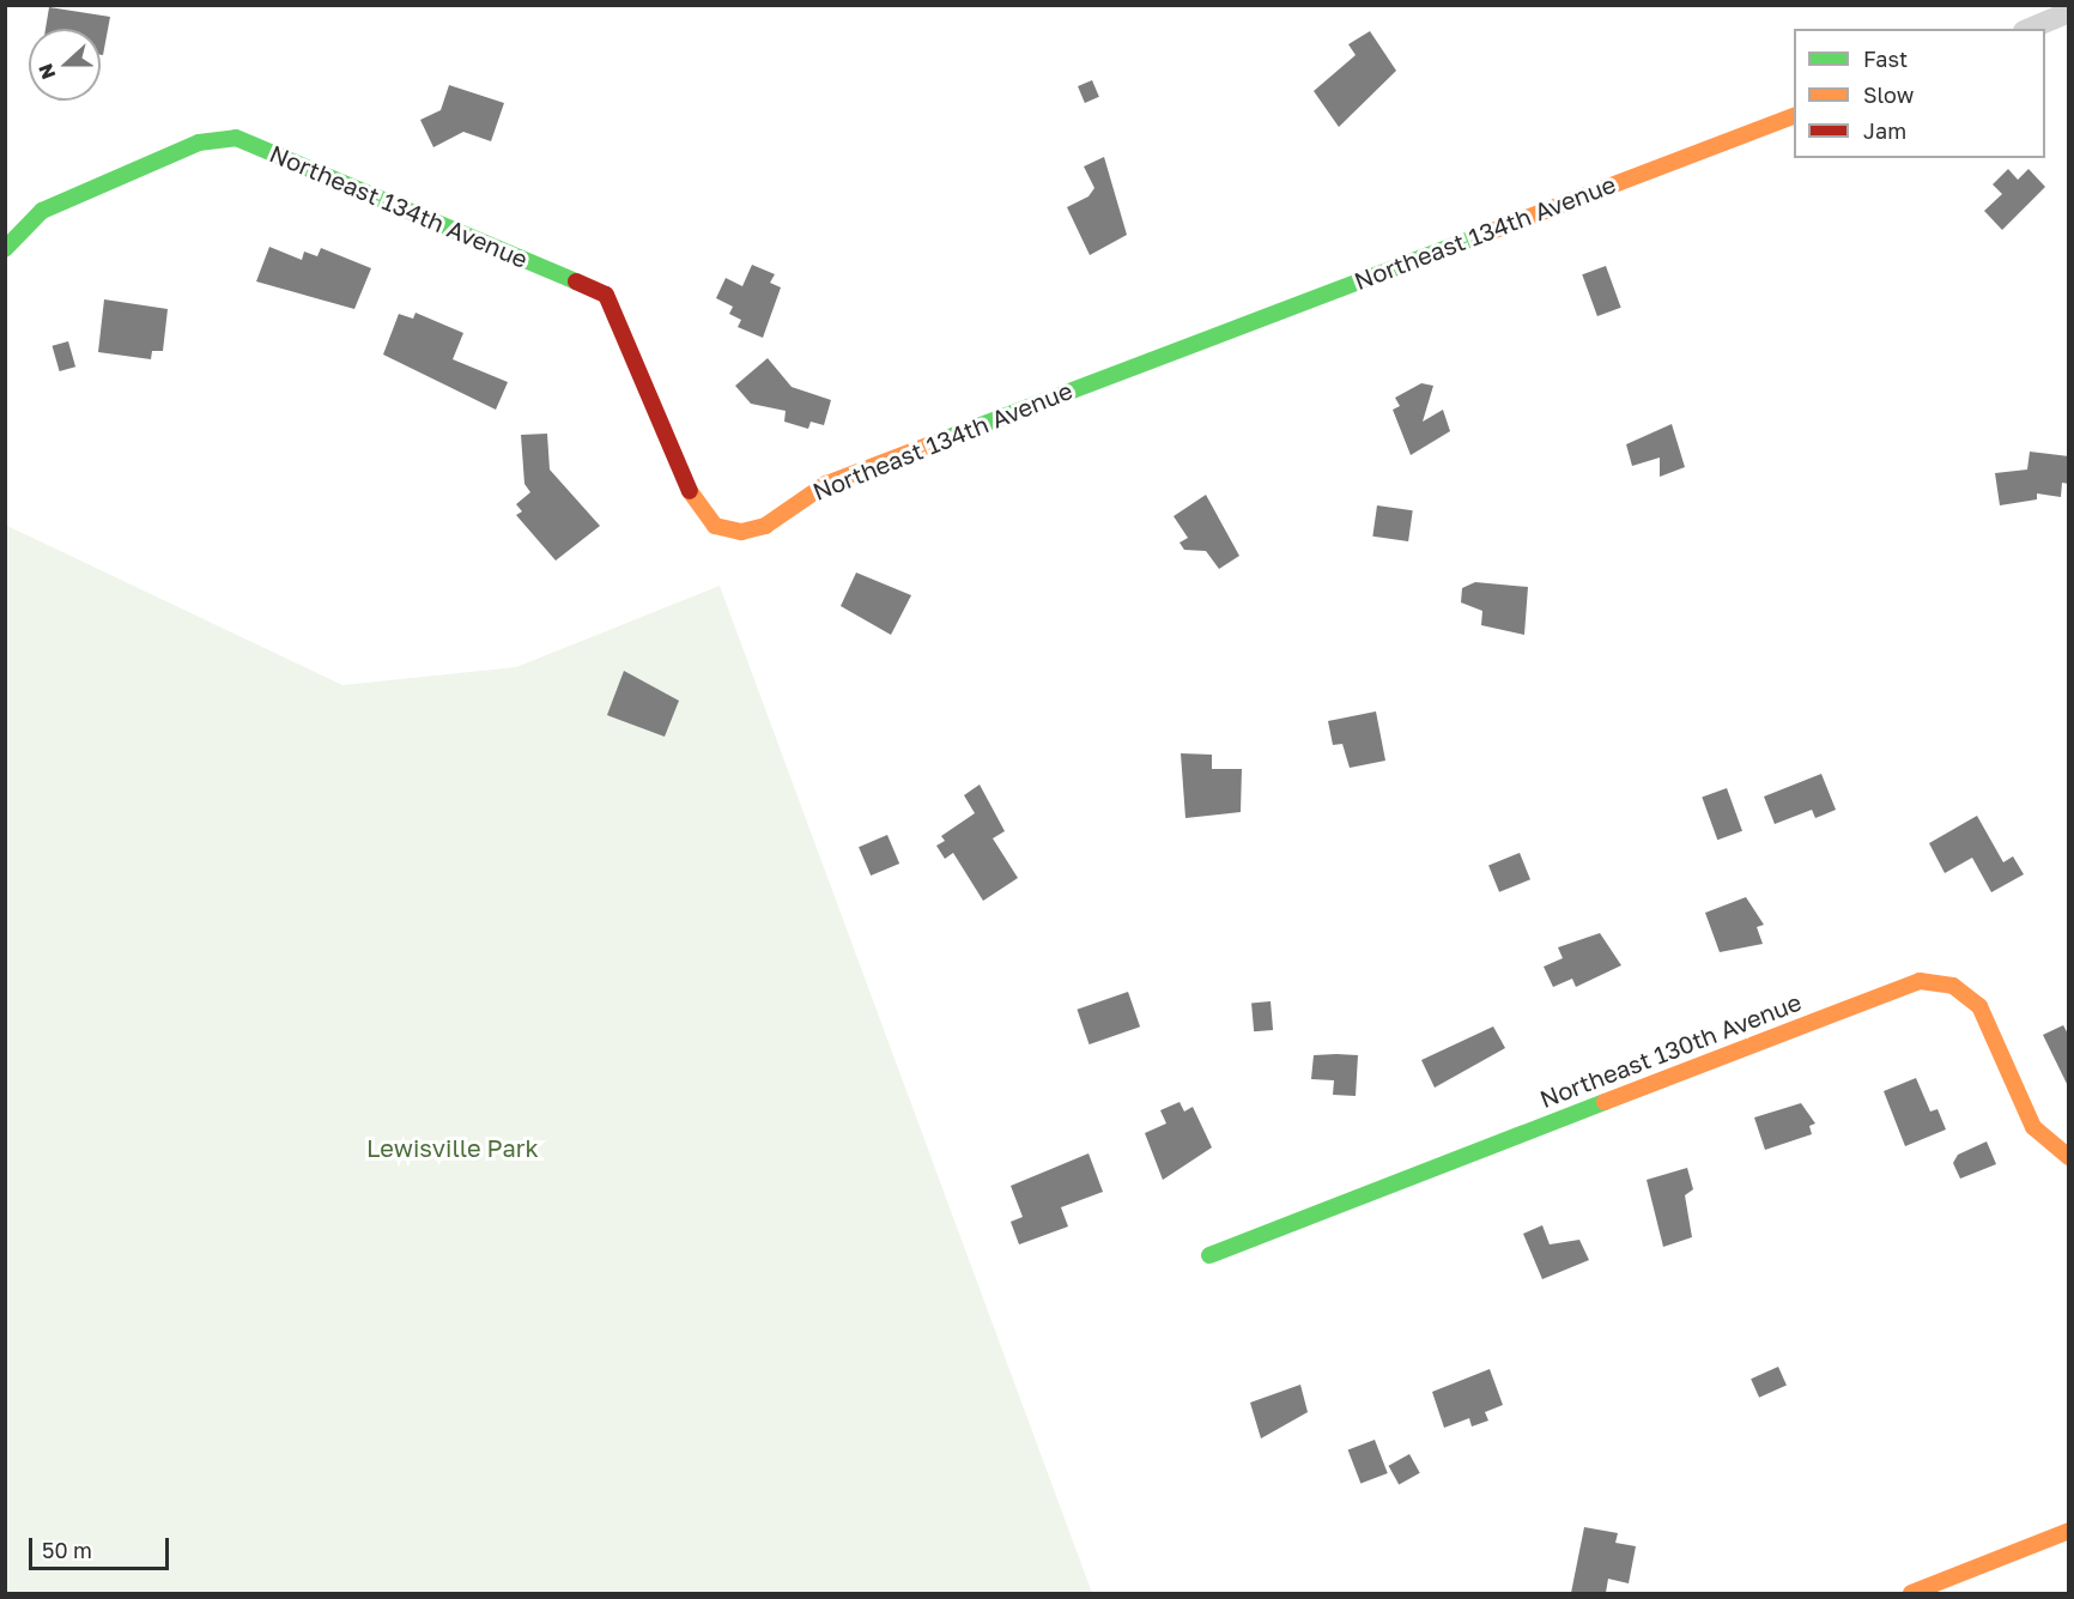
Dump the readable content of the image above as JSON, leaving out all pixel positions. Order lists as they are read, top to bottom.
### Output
{
  "streets": {
    "street": ["Northeast 134th Avenue", "Northeast 130th Avenue"]
  },
  "parks": ["Lewisville Park"],
  "legend": ["Fast", "Slow", "Jam"],
  "scale_bar": "50 m",
  "north": "left"
}
